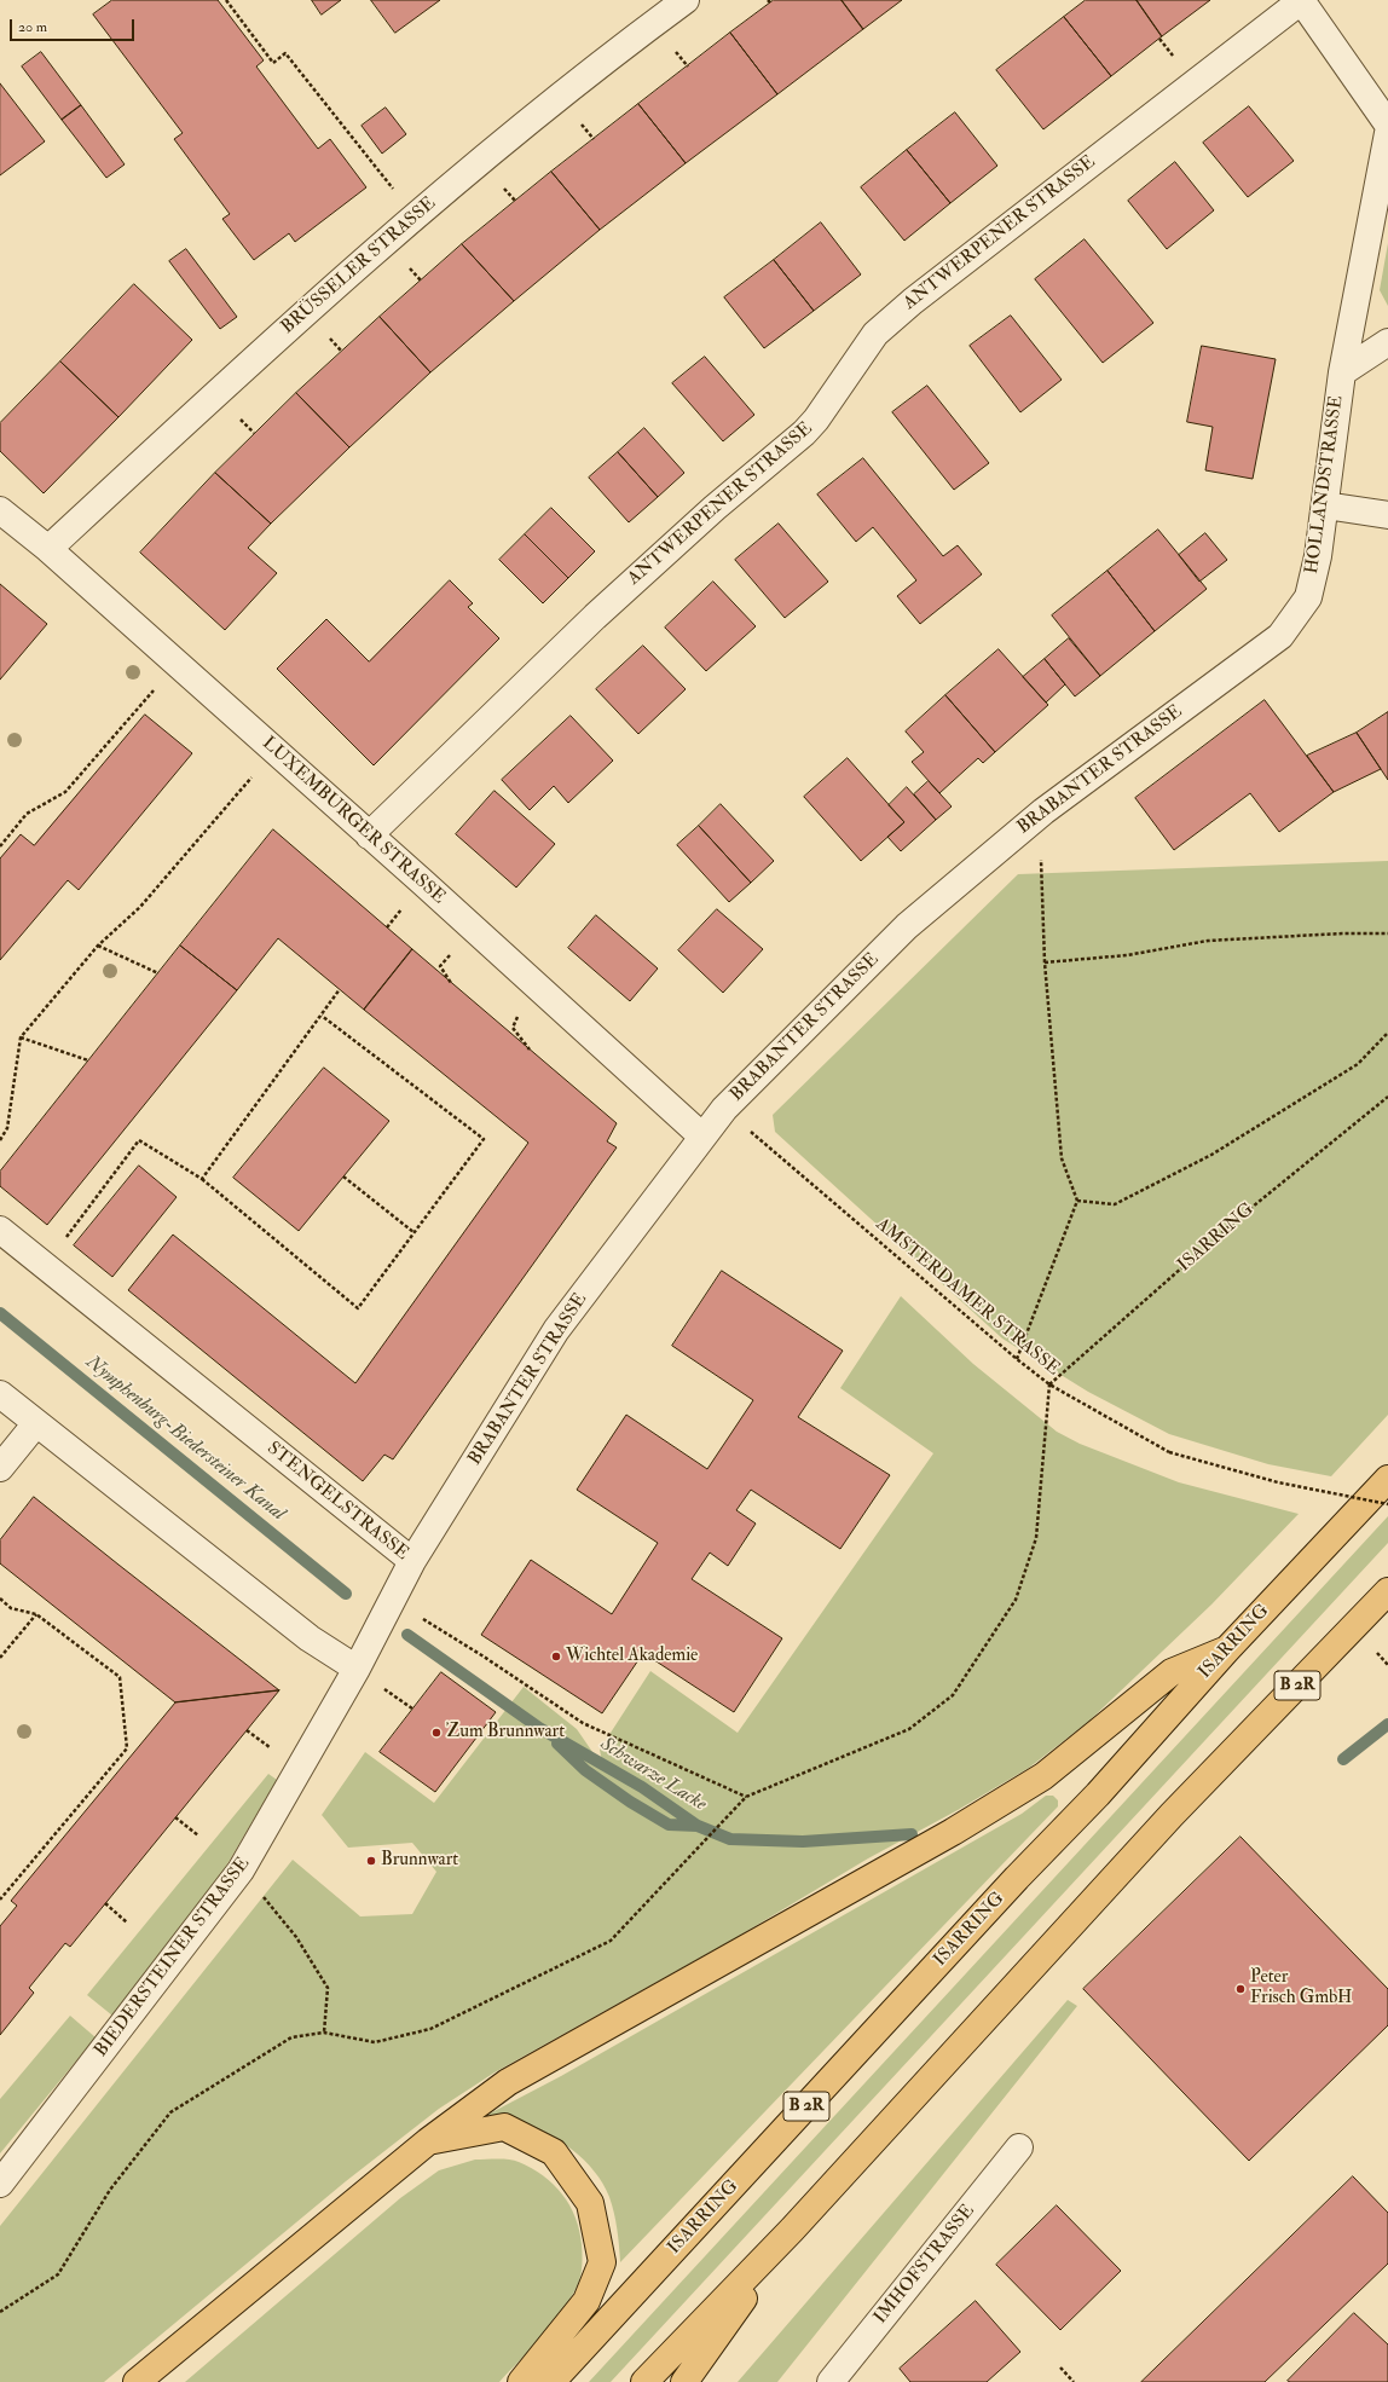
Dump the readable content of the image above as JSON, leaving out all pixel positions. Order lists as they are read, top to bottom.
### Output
{
  "streets": {
    "highway": ["ISARRING", "B 2R"],
    "street": [
      "ANTWERPENER STRASSE",
      "BRÜSSELER STRASSE",
      "HOLLANDSTRASSE",
      "BRABANTER STRASSE",
      "LUXEMBURGER STRASSE",
      "STENGELSTRASSE",
      "BIEDERSTEINER STRASSE",
      "IMHOFSTRASSE"
    ],
    "path": ["AMSTERDAMER STRASSE"]
  },
  "crossings": [
    ["ANTWERPENER STRASSE", "LUXEMBURGER STRASSE"],
    ["BRÜSSELER STRASSE", "LUXEMBURGER STRASSE"],
    ["HOLLANDSTRASSE", "BRABANTER STRASSE"],
    ["BRABANTER STRASSE", "LUXEMBURGER STRASSE"],
    ["BRABANTER STRASSE", "AMSTERDAMER STRASSE"],
    ["BRABANTER STRASSE", "STENGELSTRASSE"],
    ["ISARRING", "AMSTERDAMER STRASSE"],
    ["STENGELSTRASSE", "BIEDERSTEINER STRASSE"]
  ],
  "water": ["Nymphenburg-Biedersteiner Kanal", "Schwarze Lacke"],
  "places": [
    "Wichtel Akademie",
    "Zum Brunnwart",
    "Brunnwart",
    "Peter Frisch GmbH"
  ],
  "scale_bar": "20 m"
}
